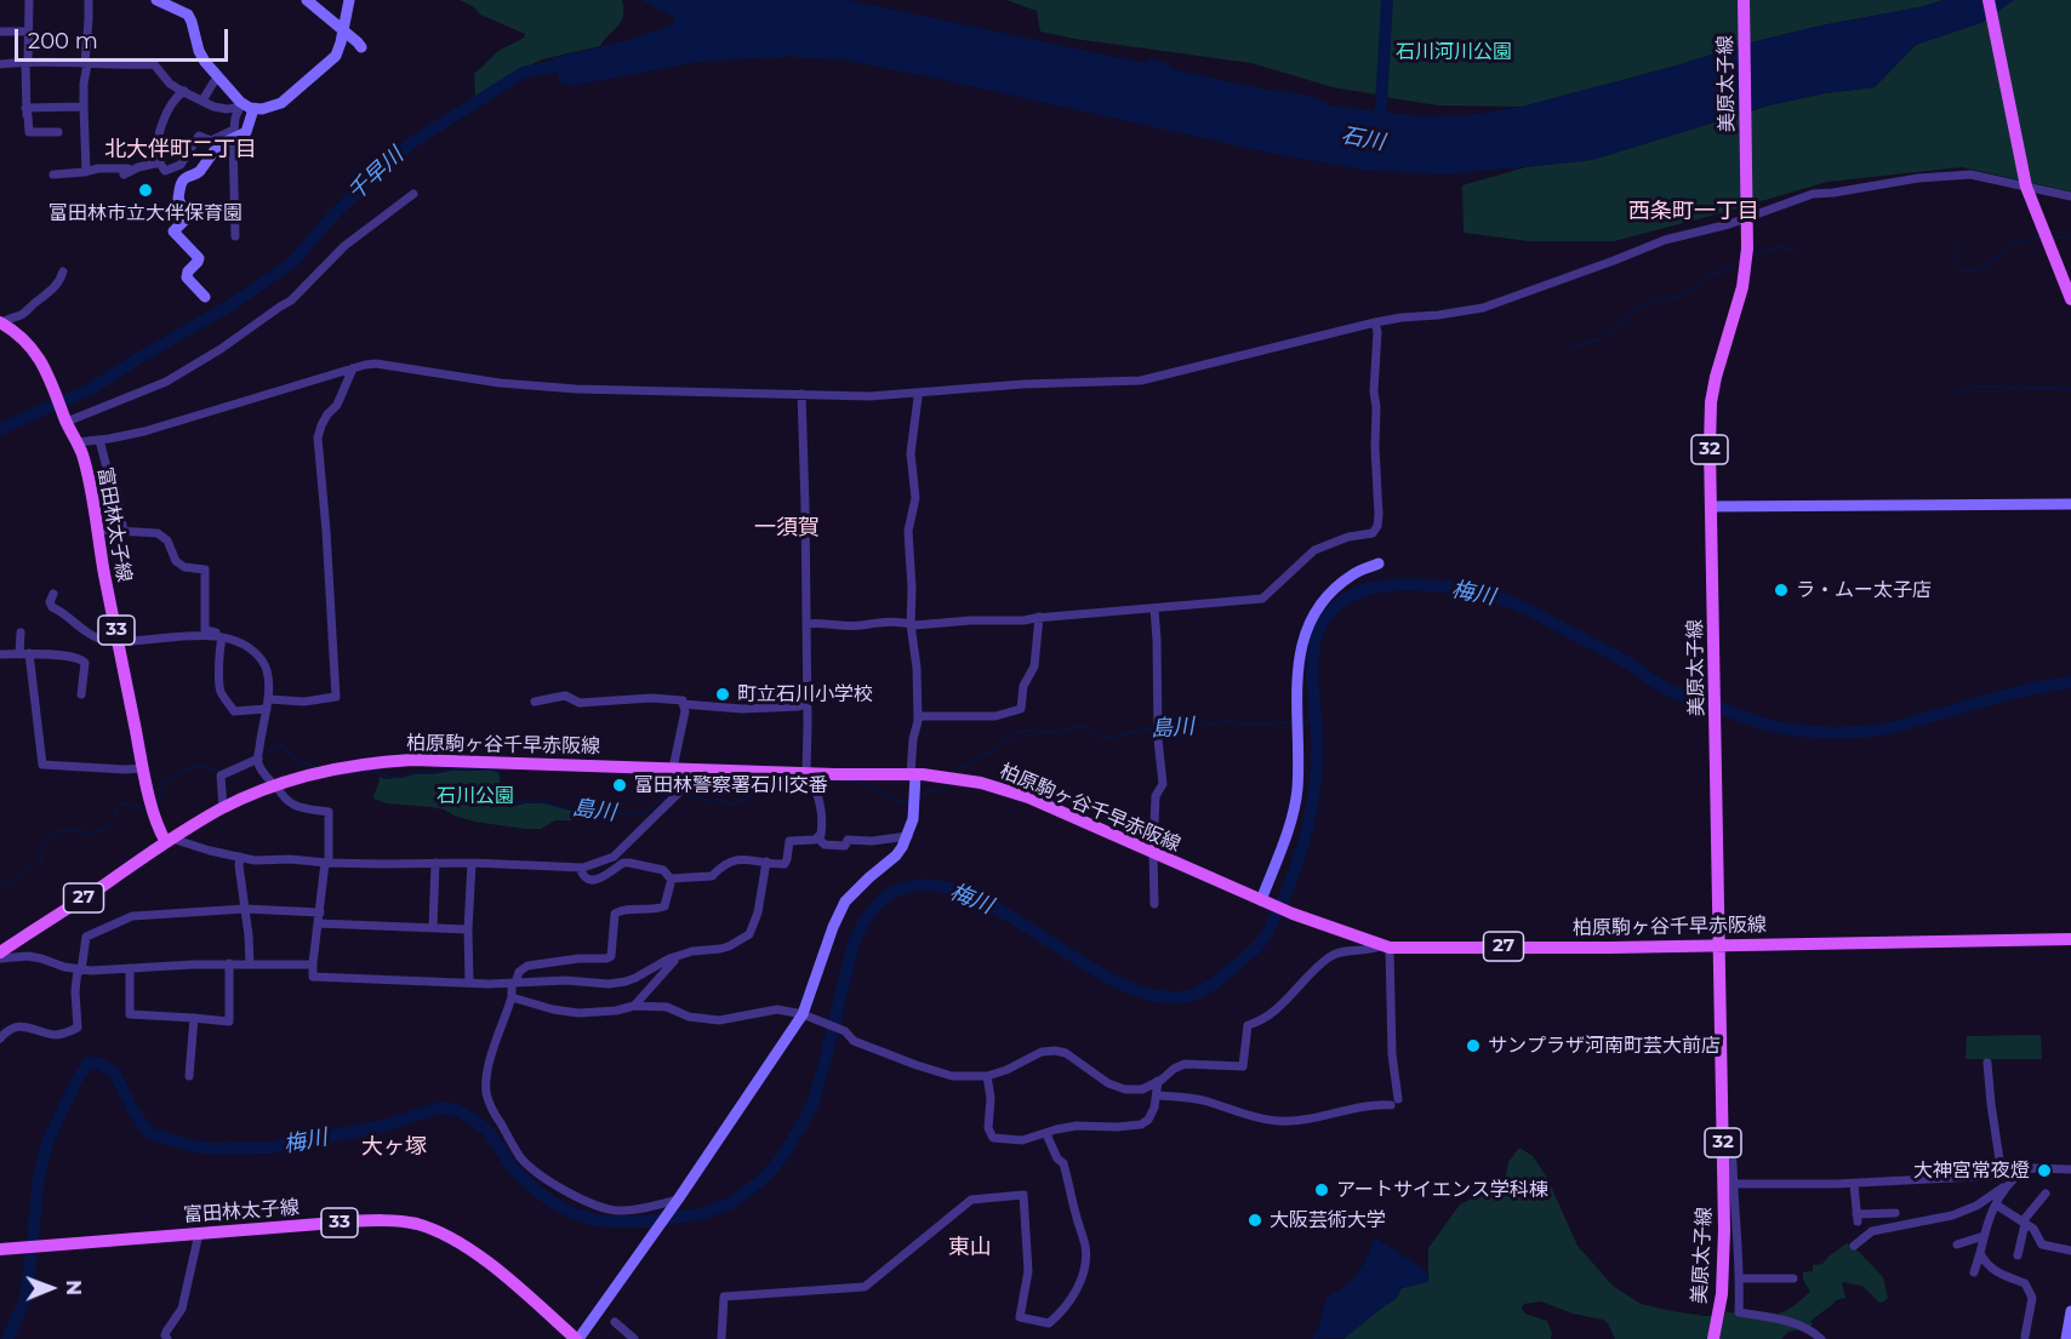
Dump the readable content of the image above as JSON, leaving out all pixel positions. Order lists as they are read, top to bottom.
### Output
{
  "streets": {
    "main road": [
      "美原太子線",
      "32",
      "富田林太子線",
      "33",
      "柏原駒ヶ谷千早赤阪線",
      "27"
    ]
  },
  "crossings": [
    ["美原太子線", "柏原駒ヶ谷千早赤阪線"],
    ["富田林太子線", "柏原駒ヶ谷千早赤阪線"]
  ],
  "districts": [
    "北大伴町二丁目",
    "西条町一丁目",
    "一須賀",
    "大ヶ塚",
    "東山"
  ],
  "water": [
    "石川",
    "千早川",
    "梅川",
    "島川"
  ],
  "parks": ["石川河川公園", "石川公園"],
  "places": [
    "富田林市立大伴保育園",
    "ラ・ムー太子店",
    "町立石川小学校",
    "富田林警察署石川交番",
    "サンプラザ河南町芸大前店",
    "大神宮常夜燈",
    "アートサイエンス学科棟",
    "大阪芸術大学"
  ],
  "scale_bar": "200 m",
  "north": "right"
}
